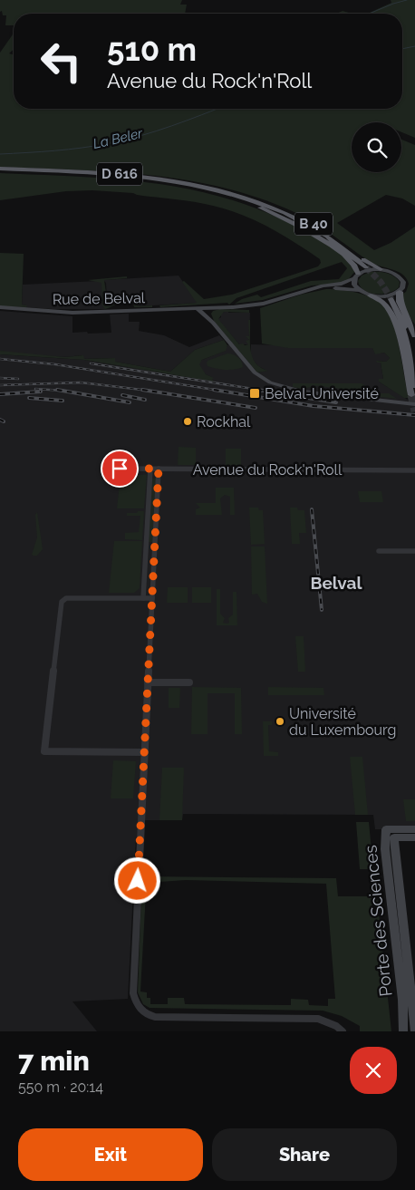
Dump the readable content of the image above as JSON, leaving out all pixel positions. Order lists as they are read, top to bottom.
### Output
{
  "streets": {
    "highway": ["D 616", "B 40"],
    "main road": ["Rue de Belval", "Porte des Sciences"],
    "street": ["Avenue du Rock'n'Roll"]
  },
  "crossings": [
    ["D 616", "B 40"]
  ],
  "districts": ["Belval"],
  "water": ["La Beler"],
  "places": {
    "transit": ["Belval-Université"],
    "other": ["Rockhal", "Université du Luxembourg"]
  },
  "page": {
    "turn": ["510 m", "Avenue du Rock'n'Roll"],
    "heading": ["7 min", "550 m · 20:14"],
    "buttons": ["Exit", "Share"]
  }
}
